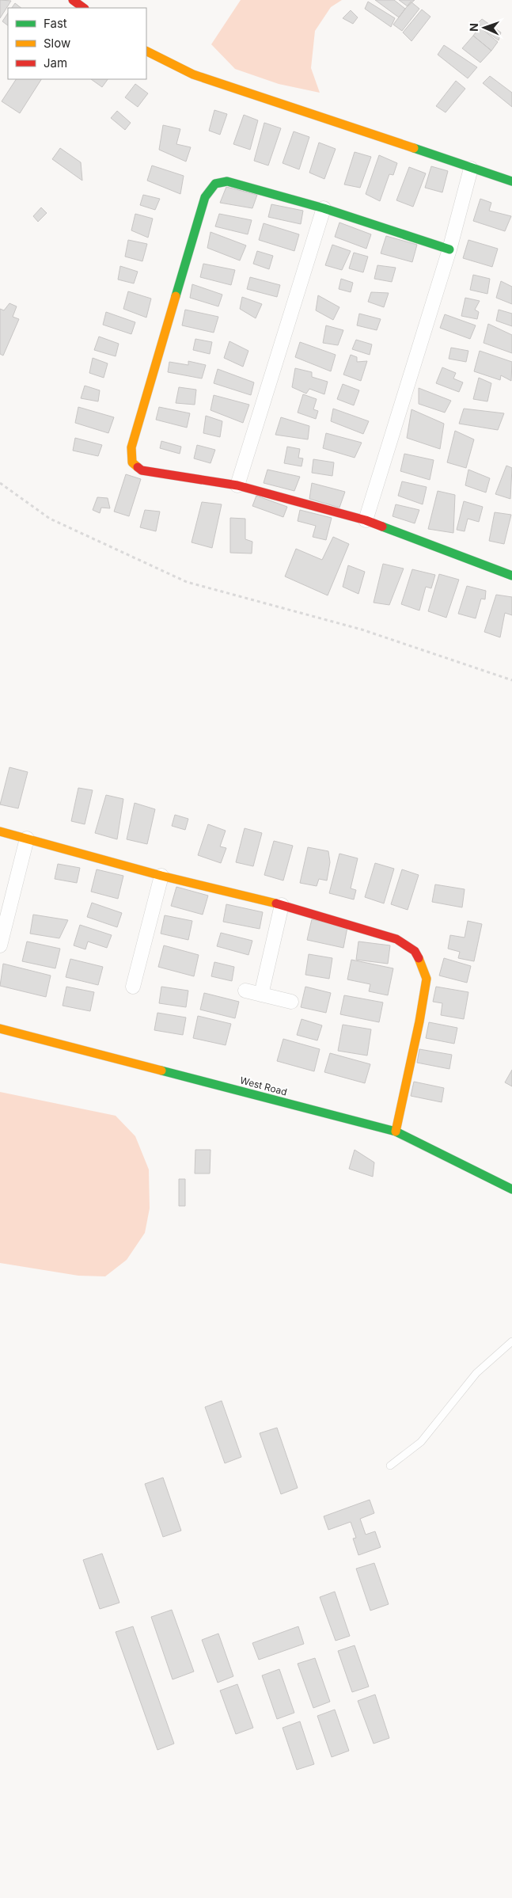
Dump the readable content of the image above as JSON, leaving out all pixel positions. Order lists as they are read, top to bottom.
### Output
{
  "streets": {
    "street": ["West Road"]
  },
  "legend": ["Fast", "Slow", "Jam"],
  "north": "left"
}
